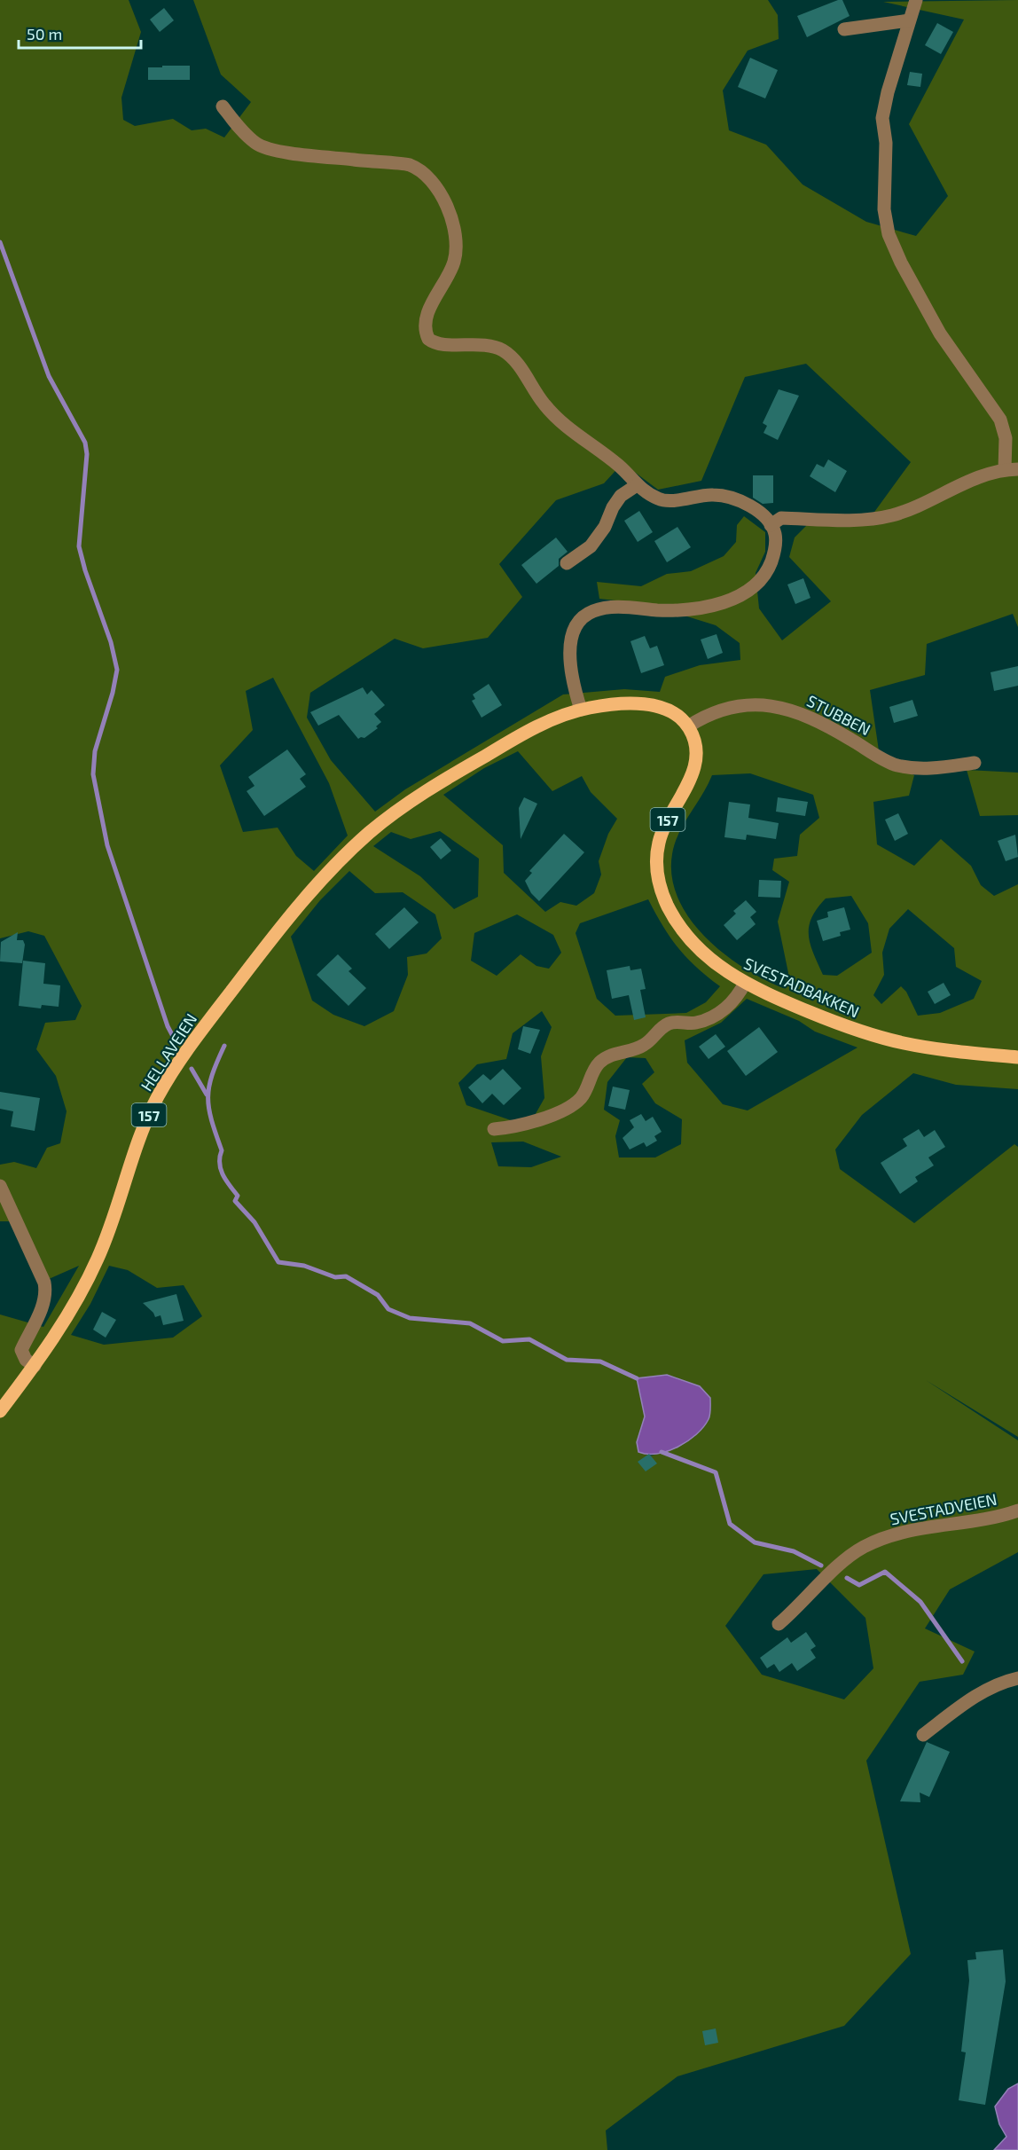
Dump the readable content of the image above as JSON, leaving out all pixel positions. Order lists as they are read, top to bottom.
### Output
{
  "streets": {
    "main road": ["157", "SVESTADBAKKEN", "HELLAVEIEN"],
    "street": ["STUBBEN", "SVESTADVEIEN"]
  },
  "crossings": [
    ["STUBBEN", "157"],
    ["STUBBEN", "SVESTADBAKKEN"],
    ["157", "SVESTADBAKKEN"],
    ["157", "HELLAVEIEN"]
  ],
  "scale_bar": "50 m"
}
